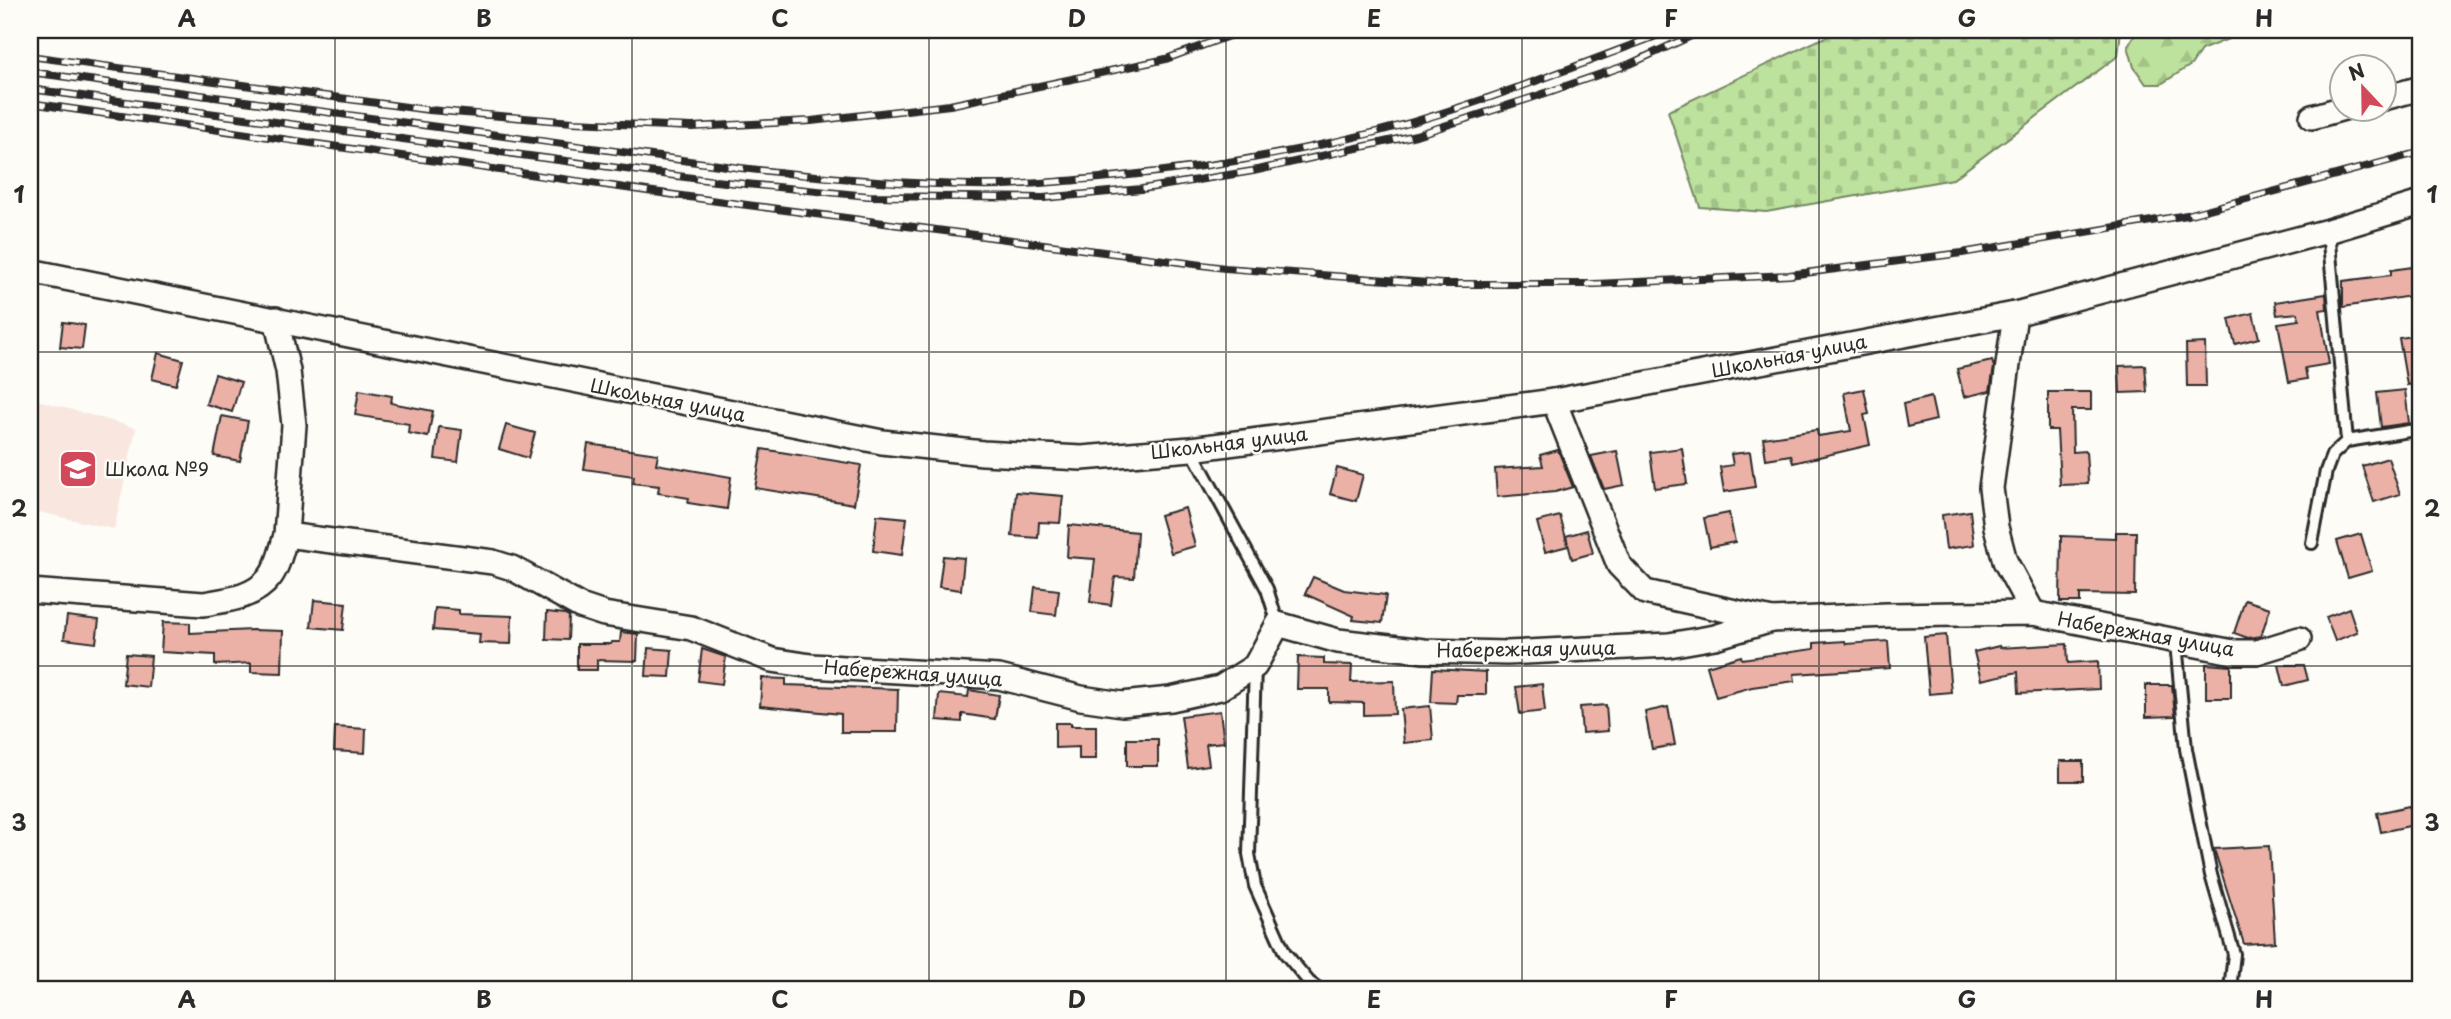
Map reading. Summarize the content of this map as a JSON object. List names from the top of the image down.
{
  "streets": {
    "street": ["Школьная улица", "Набережная улица"]
  },
  "crossings": [
    ["Школьная улица", "Набережная улица"]
  ],
  "places": {
    "school or university": ["Школа №9"]
  },
  "north": "top",
  "grid": {
    "columns": [
      "A",
      "B",
      "C",
      "D",
      "E",
      "F",
      "G",
      "H"
    ],
    "rows": ["1", "2", "3"]
  }
}
